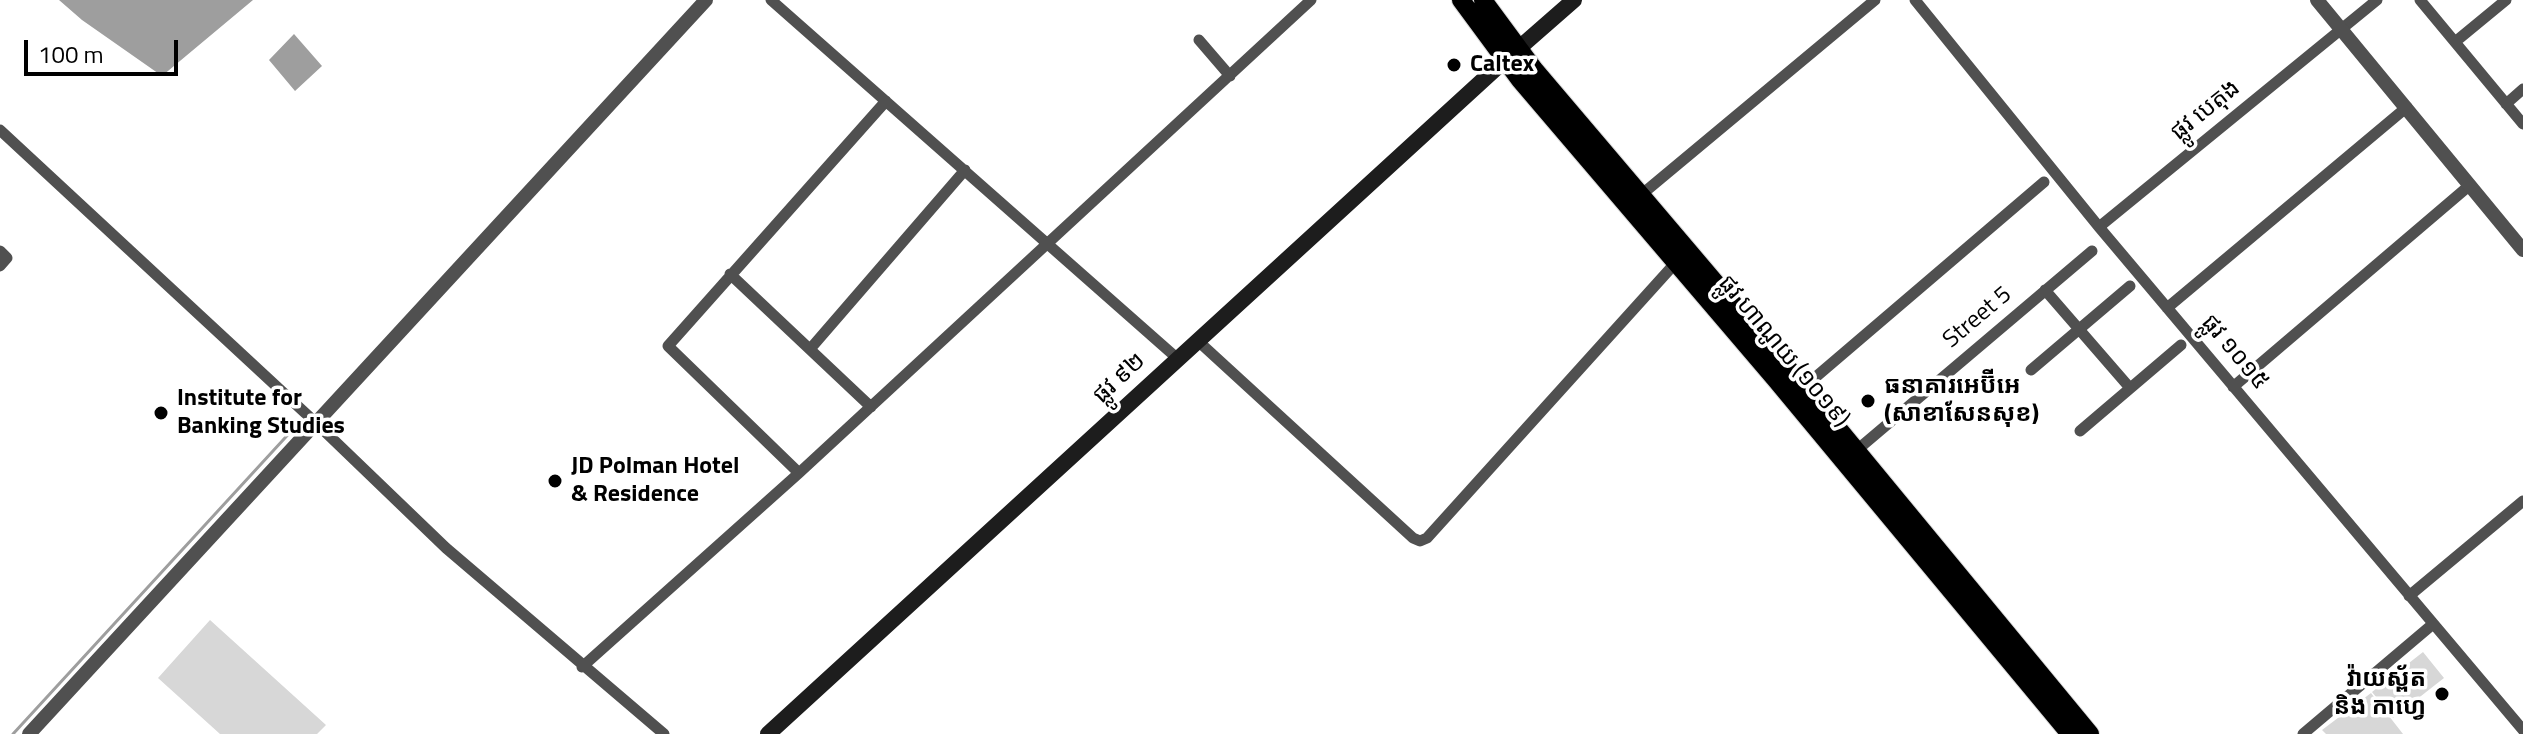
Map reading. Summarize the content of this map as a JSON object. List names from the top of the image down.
{
  "streets": {
    "main road": ["ផ្លូវ ហាណូយ (១០១៩)", "ផ្លូវ ៩២"],
    "street": ["ផ្លូវ បេតុង", "Street 5", "ផ្លូវ ១០១៥"]
  },
  "crossings": [
    ["ផ្លូវ បេតុង", "ផ្លូវ ១០១៥"],
    ["Street 5", "ផ្លូវ ហាណូយ (១០១៩)"],
    ["ផ្លូវ ហាណូយ (១០១៩)", "ផ្លូវ ៩២"]
  ],
  "places": [
    "Caltex",
    "ធនាគារអេប៊ីអេ (សាខាសែនសុខ)",
    "Institute for Banking Studies",
    "JD Polman Hotel & Residence",
    "វ៉ាយស្ព័ត និង កាហ្វេ"
  ],
  "scale_bar": "100 m"
}
